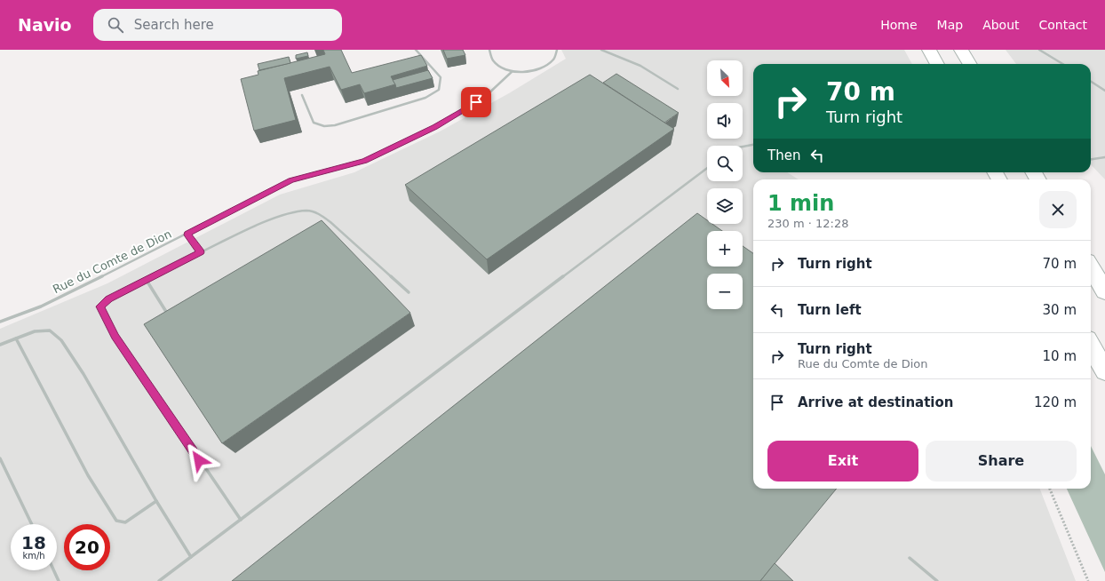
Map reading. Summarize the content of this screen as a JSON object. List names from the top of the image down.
{
  "streets": {
    "lane": ["Rue du Comte de Dion"]
  },
  "north": "bottom right",
  "page": {
    "header": "Navio",
    "search": "Search here",
    "nav": [
      "Home",
      "Map",
      "About",
      "Contact"
    ],
    "map_buttons": ["+", "−"],
    "turn": ["70 m", "Turn right"],
    "then": "Then",
    "heading": ["1 min", "230 m · 12:28"],
    "list": [
      {
        "name": "Turn right",
        "value": "70 m"
      },
      {
        "name": "Turn left",
        "value": "30 m"
      },
      {
        "name": "Turn right",
        "note": "Rue du Comte de Dion",
        "value": "10 m"
      },
      {
        "name": "Arrive at destination",
        "value": "120 m"
      }
    ],
    "buttons": ["Exit", "Share"],
    "speed": "18 km/h",
    "limit": "20"
  }
}
